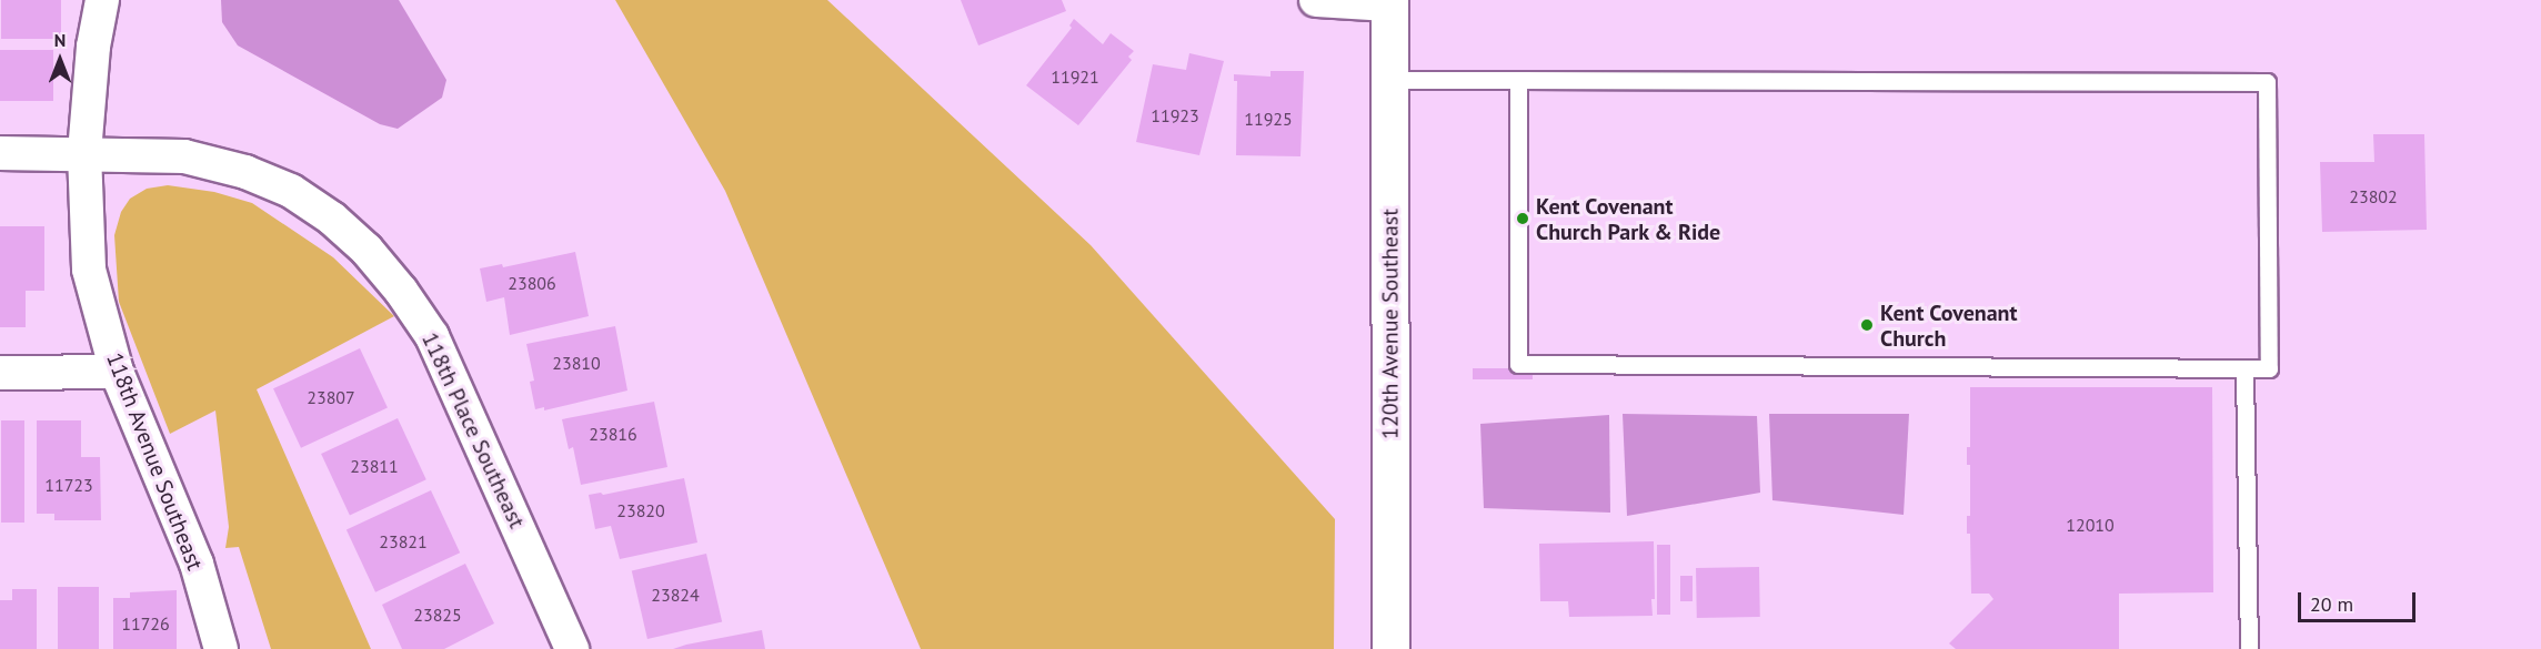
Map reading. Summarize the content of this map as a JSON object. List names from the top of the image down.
{
  "streets": {
    "street": ["120th Avenue Southeast", "118th Place Southeast", "118th Avenue Southeast"]
  },
  "crossings": [
    ["118th Place Southeast", "118th Avenue Southeast"]
  ],
  "places": ["Kent Covenant Church Park & Ride", "Kent Covenant Church"],
  "house_numbers": [
    "11921",
    "11923",
    "11925",
    "23802",
    "23806",
    "23810",
    "23807",
    "23816",
    "23811",
    "11723",
    "23820",
    "12010",
    "23821",
    "23824",
    "23825",
    "11726"
  ],
  "scale_bar": "20 m",
  "north": "top"
}
